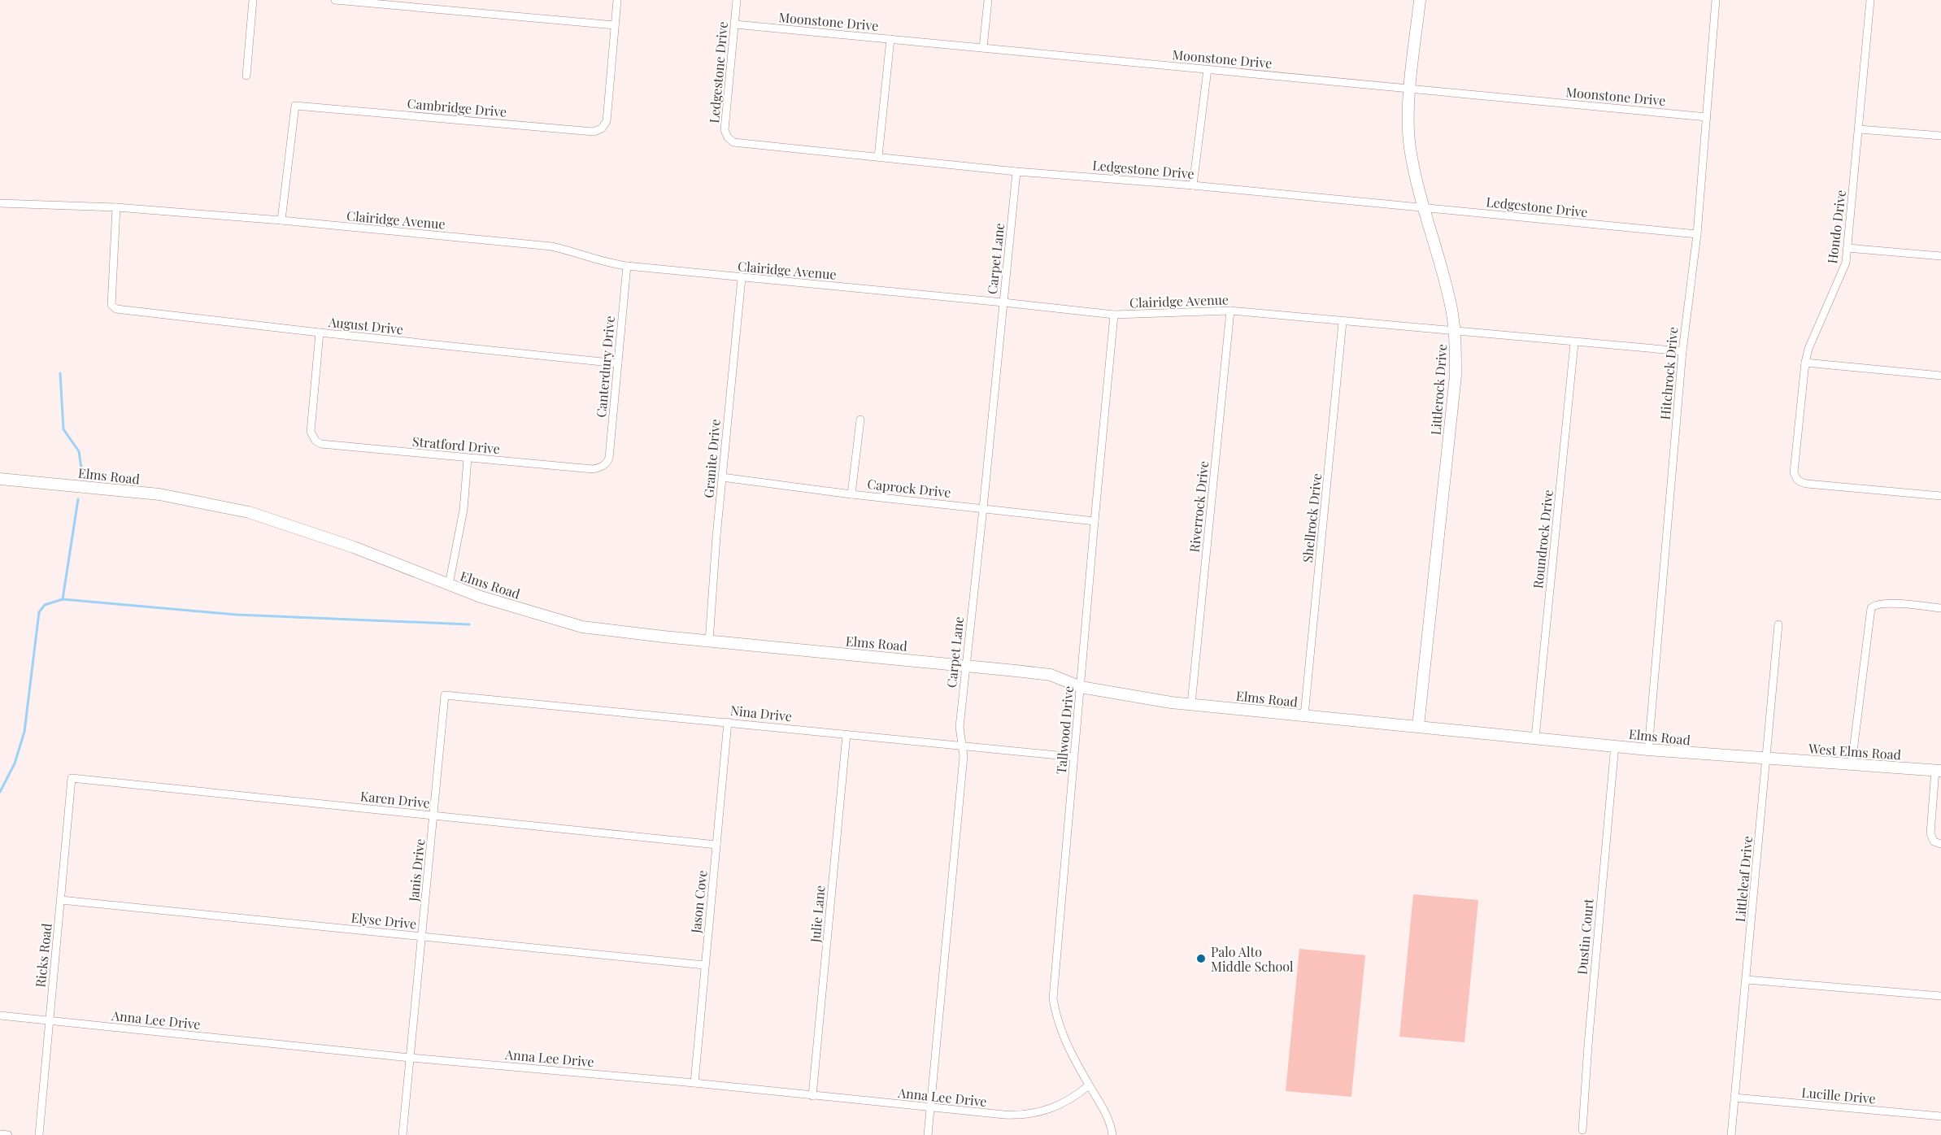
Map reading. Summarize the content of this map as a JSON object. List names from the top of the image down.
{
  "streets": {
    "main road": ["Littlerock Drive", "Elms Road", "West Elms Road"],
    "street": [
      "Moonstone Drive",
      "Ledgestone Drive",
      "Cambridge Drive",
      "Clairidge Avenue",
      "Hondo Drive",
      "Carpet Lane",
      "August Drive",
      "Canterdury Drive",
      "Hitchrock Drive",
      "Stratford Drive",
      "Granite Drive",
      "Caprock Drive",
      "Riverrock Drive",
      "Shellrock Drive",
      "Roundrock Drive",
      "Nina Drive",
      "Tallwood Drive",
      "Karen Drive",
      "Janis Drive",
      "Littleleaf Drive",
      "Jason Cove",
      "Julie Lane",
      "Elyse Drive",
      "Dustin Court",
      "Ricks Road",
      "Anna Lee Drive",
      "Lucille Drive"
    ]
  },
  "crossings": [
    ["Moonstone Drive", "Ledgestone Drive"],
    ["Moonstone Drive", "Hitchrock Drive"],
    ["Moonstone Drive", "Littlerock Drive"],
    ["Ledgestone Drive", "Carpet Lane"],
    ["Ledgestone Drive", "Hitchrock Drive"],
    ["Ledgestone Drive", "Littlerock Drive"],
    ["Cambridge Drive", "Clairidge Avenue"],
    ["Clairidge Avenue", "Carpet Lane"],
    ["Clairidge Avenue", "August Drive"],
    ["Clairidge Avenue", "Canterdury Drive"],
    ["Clairidge Avenue", "Littlerock Drive"],
    ["Clairidge Avenue", "Granite Drive"],
    ["Clairidge Avenue", "Riverrock Drive"],
    ["Clairidge Avenue", "Shellrock Drive"],
    ["Clairidge Avenue", "Roundrock Drive"],
    ["Clairidge Avenue", "Tallwood Drive"],
    ["Carpet Lane", "Elms Road"],
    ["Carpet Lane", "Caprock Drive"],
    ["Carpet Lane", "Nina Drive"],
    ["Carpet Lane", "Anna Lee Drive"],
    ["August Drive", "Canterdury Drive"],
    ["August Drive", "Stratford Drive"],
    ["Canterdury Drive", "Stratford Drive"],
    ["Hitchrock Drive", "Elms Road"],
    ["Littlerock Drive", "Elms Road"],
    ["Granite Drive", "Elms Road"],
    ["Granite Drive", "Caprock Drive"],
    ["Elms Road", "Riverrock Drive"],
    ["Elms Road", "Shellrock Drive"],
    ["Elms Road", "Roundrock Drive"],
    ["Elms Road", "Tallwood Drive"],
    ["Elms Road", "West Elms Road"],
    ["Elms Road", "Littleleaf Drive"],
    ["Elms Road", "Dustin Court"],
    ["Caprock Drive", "Tallwood Drive"],
    ["Nina Drive", "Tallwood Drive"],
    ["Nina Drive", "Janis Drive"],
    ["Nina Drive", "Jason Cove"],
    ["Nina Drive", "Julie Lane"],
    ["Tallwood Drive", "Anna Lee Drive"],
    ["West Elms Road", "Littleleaf Drive"],
    ["Karen Drive", "Janis Drive"],
    ["Karen Drive", "Jason Cove"],
    ["Karen Drive", "Ricks Road"],
    ["Janis Drive", "Elyse Drive"],
    ["Janis Drive", "Anna Lee Drive"],
    ["Littleleaf Drive", "Lucille Drive"],
    ["Jason Cove", "Elyse Drive"],
    ["Jason Cove", "Anna Lee Drive"],
    ["Julie Lane", "Anna Lee Drive"],
    ["Elyse Drive", "Ricks Road"],
    ["Ricks Road", "Anna Lee Drive"]
  ],
  "places": ["Palo Alto Middle School"]
}
